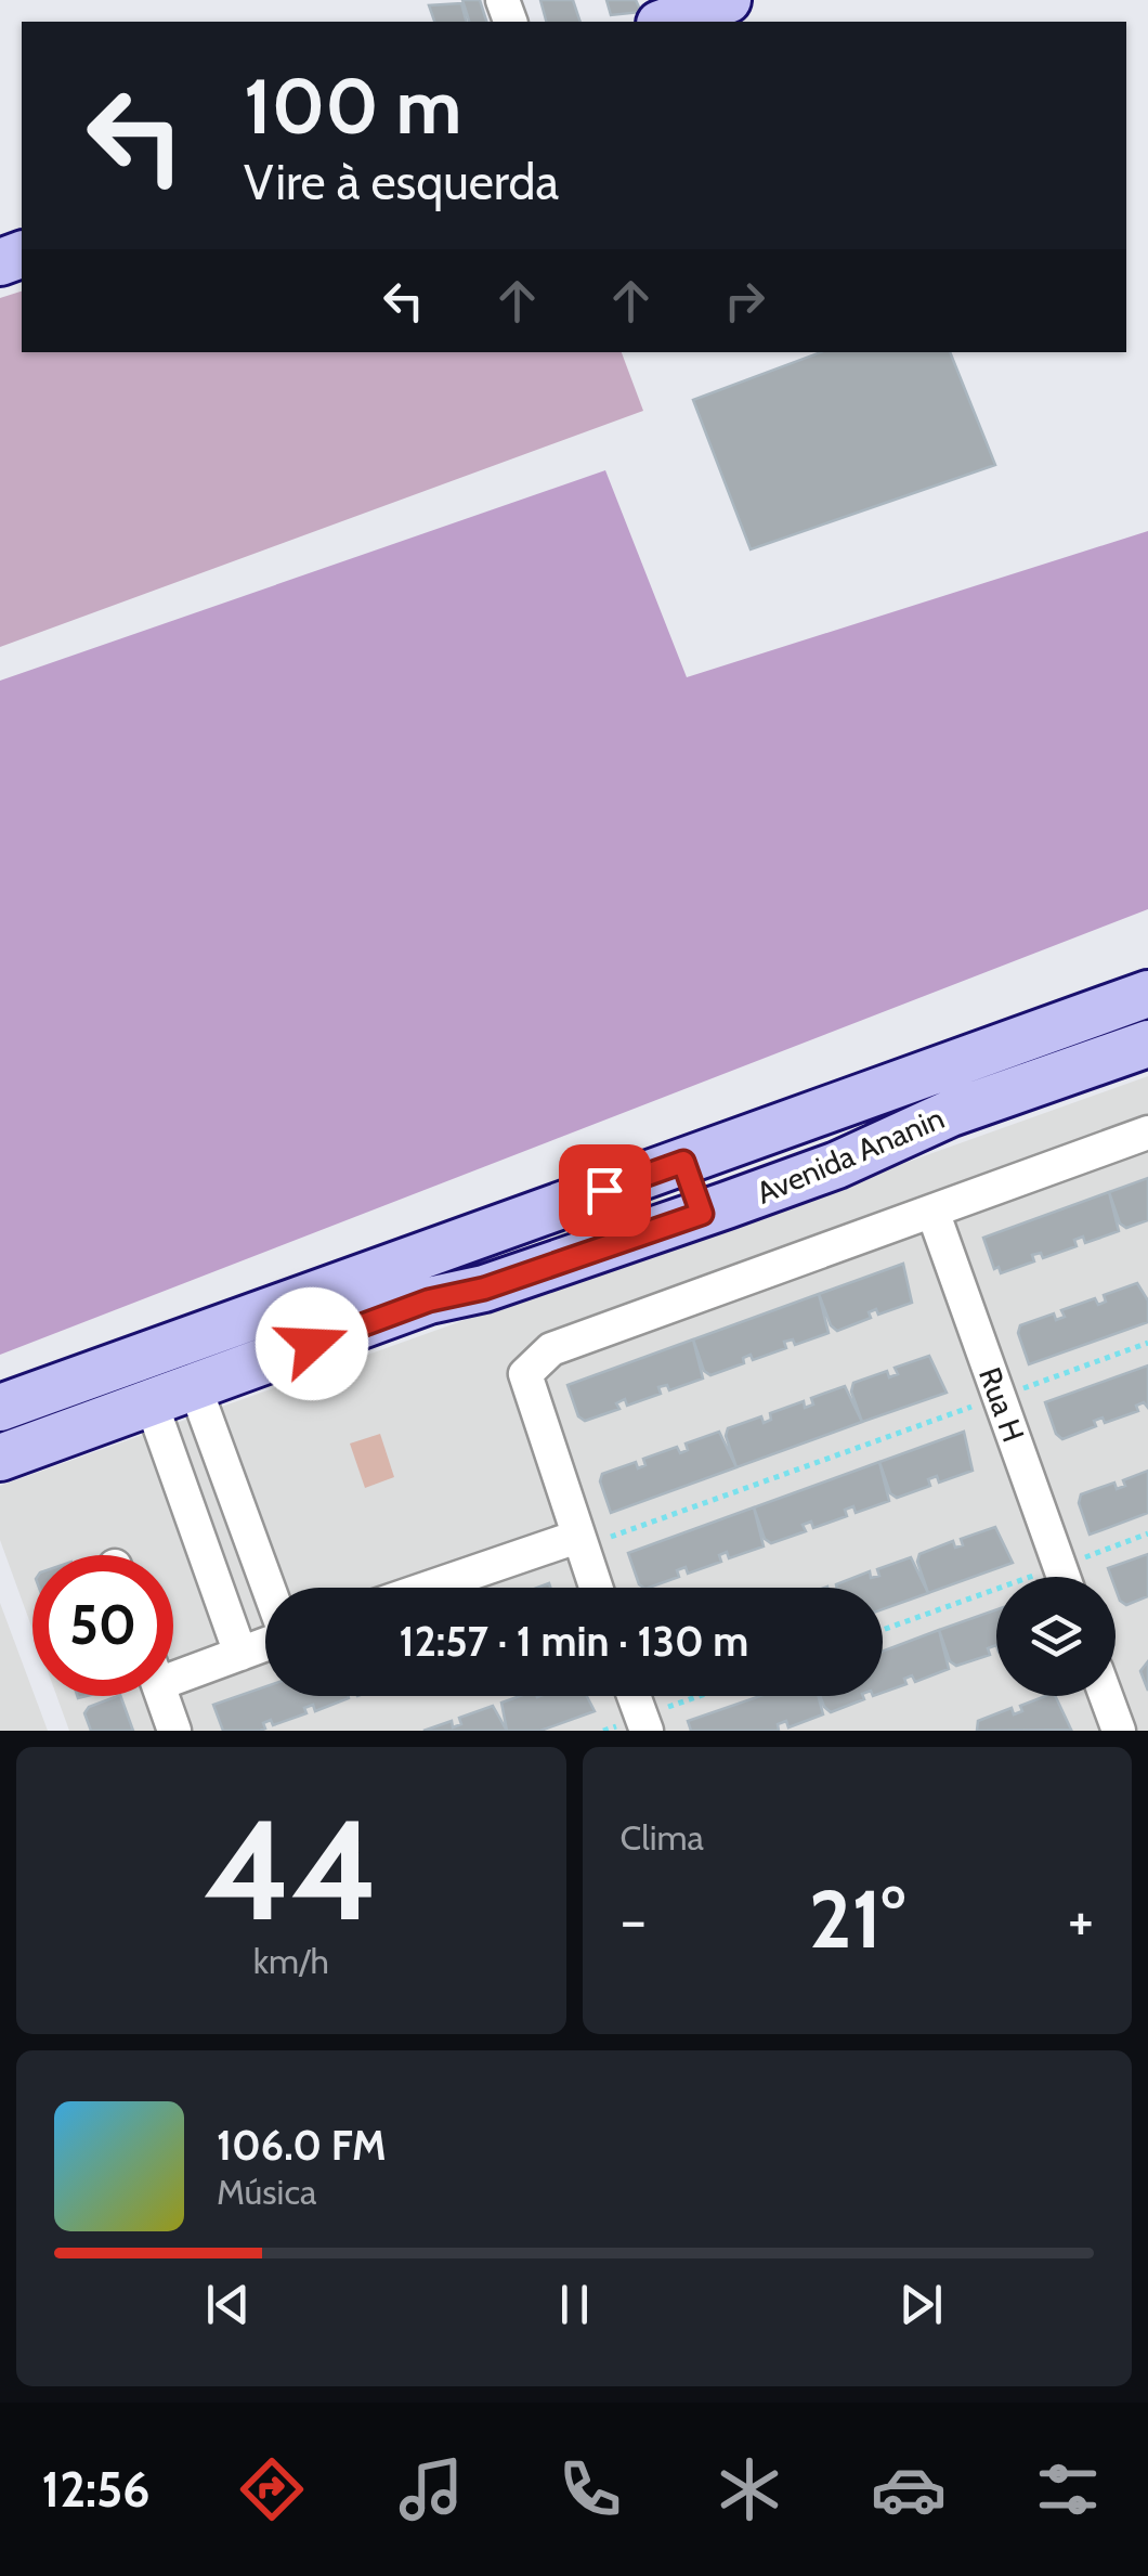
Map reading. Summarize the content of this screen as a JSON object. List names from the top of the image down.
{
  "streets": {
    "main road": ["Avenida Ananin"],
    "street": ["Rua H"]
  },
  "page": {
    "turn": ["100 m", "Vire à esquerda"],
    "limit": "50",
    "trip": "12:57 · 1 min · 130 m",
    "tile": [
      ["44", "km/h"],
      "Clima"
    ],
    "heat": ["−", "21°", "+"],
    "song": ["106.0 FM", "Música"],
    "tabs": "12:56"
  }
}
